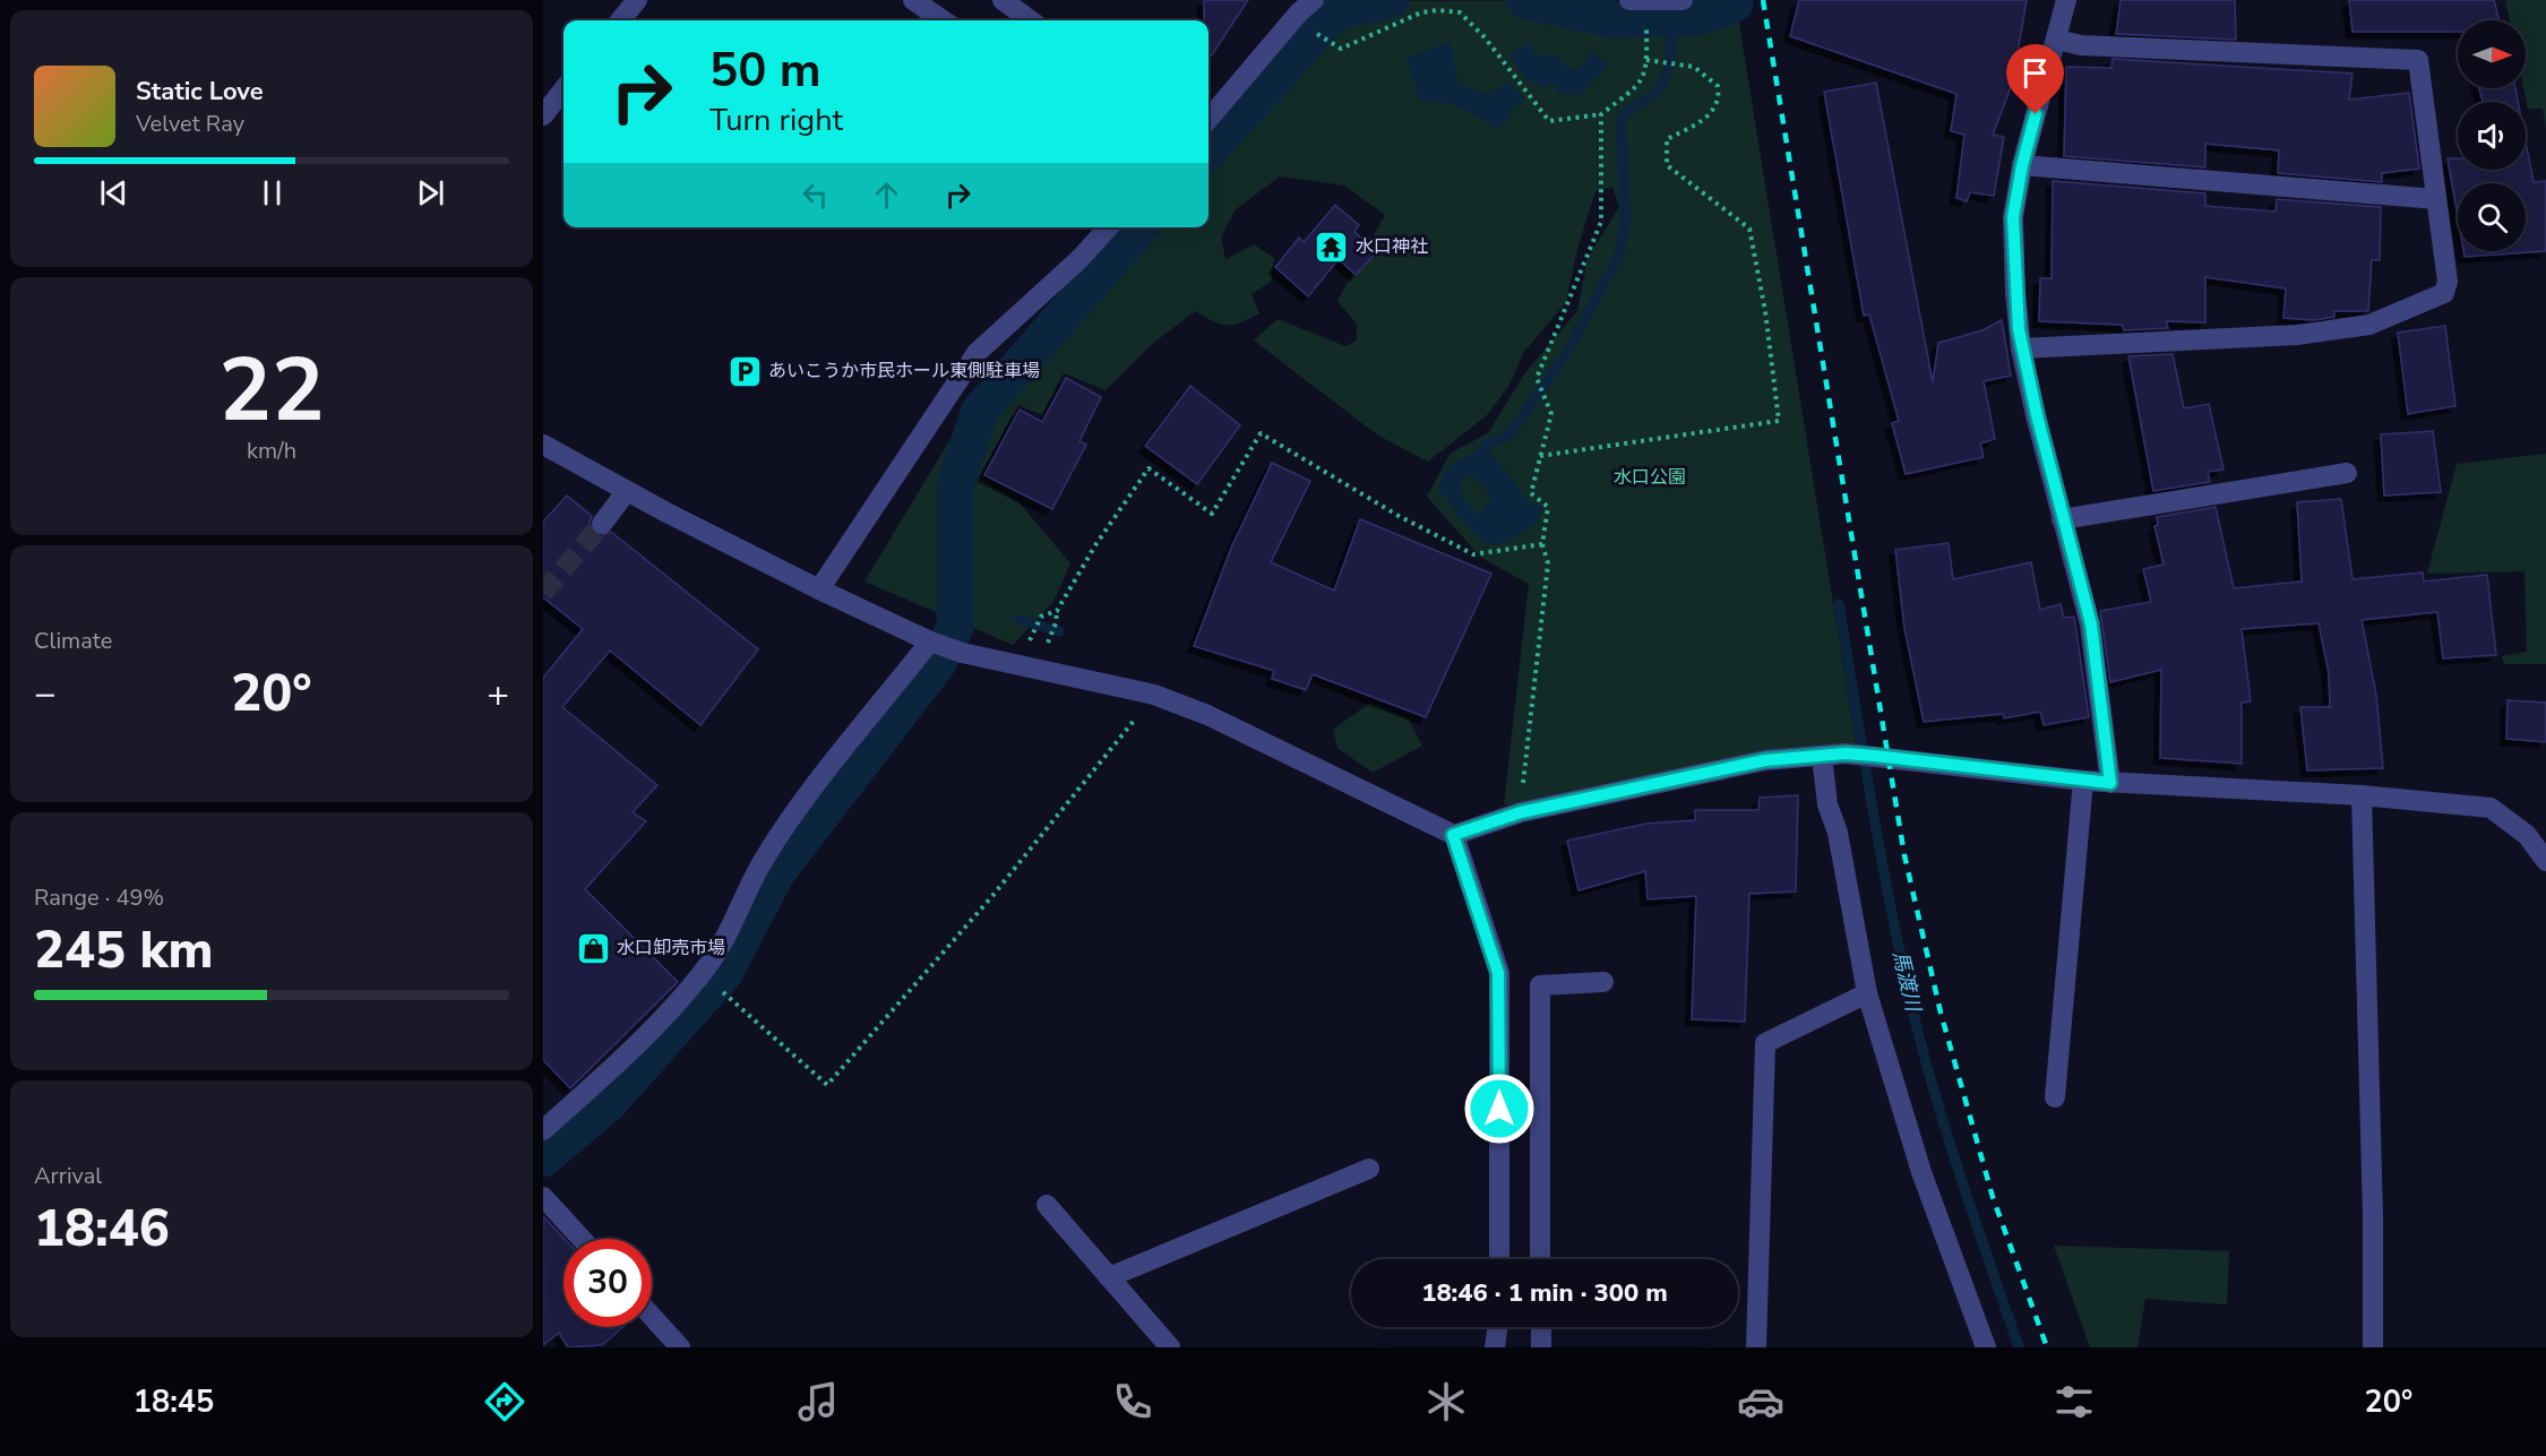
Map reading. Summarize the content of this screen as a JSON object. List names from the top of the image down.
{
  "water": ["馬渡川"],
  "parks": ["水口公園"],
  "places": {
    "temple": ["水口神社"],
    "parking": ["あいこうか市民ホール東側駐車場"],
    "shop": ["水口卸売市場"]
  },
  "north": "right",
  "page": {
    "turn": ["50 m", "Turn right"],
    "song": ["Static Love", "Velvet Ray"],
    "tile": [
      ["22", "km/h"],
      "Climate",
      ["Range · 49%", "245 km"],
      ["Arrival", "18:46"]
    ],
    "heat": ["−", "20°", "+"],
    "limit": "30",
    "trip": "18:46 · 1 min · 300 m",
    "tabs": ["18:45", "20°"]
  }
}
